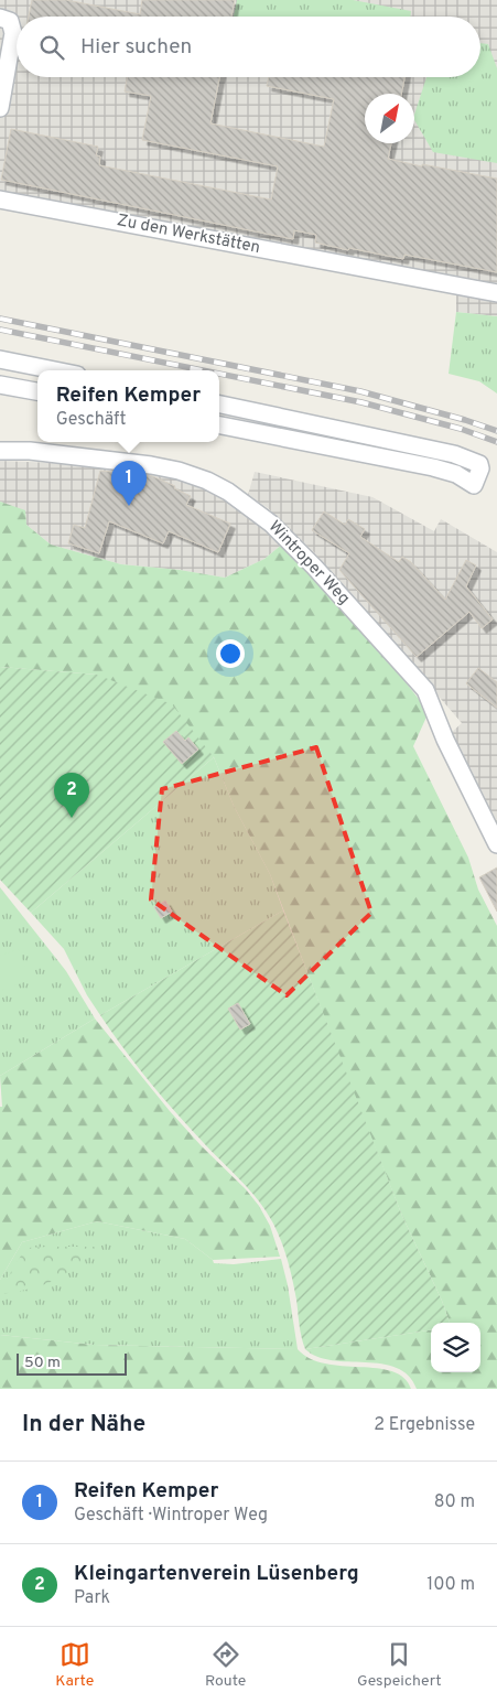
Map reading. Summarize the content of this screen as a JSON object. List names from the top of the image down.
{
  "streets": {
    "street": ["Zu den Werkstätten", "Wintroper Weg"]
  },
  "scale_bar": "50 m",
  "north": "top right",
  "page": {
    "search": "Hier suchen",
    "popup": ["Reifen Kemper", "Geschäft"],
    "pins": ["1", "2"],
    "scale": "50 m",
    "heading": ["In der Nähe", "2 Ergebnisse"],
    "list": [
      {
        "mark": "1",
        "name": "Reifen Kemper",
        "note": "Geschäft · Wintroper Weg",
        "value": "80 m"
      },
      {
        "mark": "2",
        "name": "Kleingartenverein Lüsenberg",
        "note": "Park",
        "value": "100 m"
      }
    ],
    "nav": ["Karte", "Route", "Gespeichert"]
  }
}
